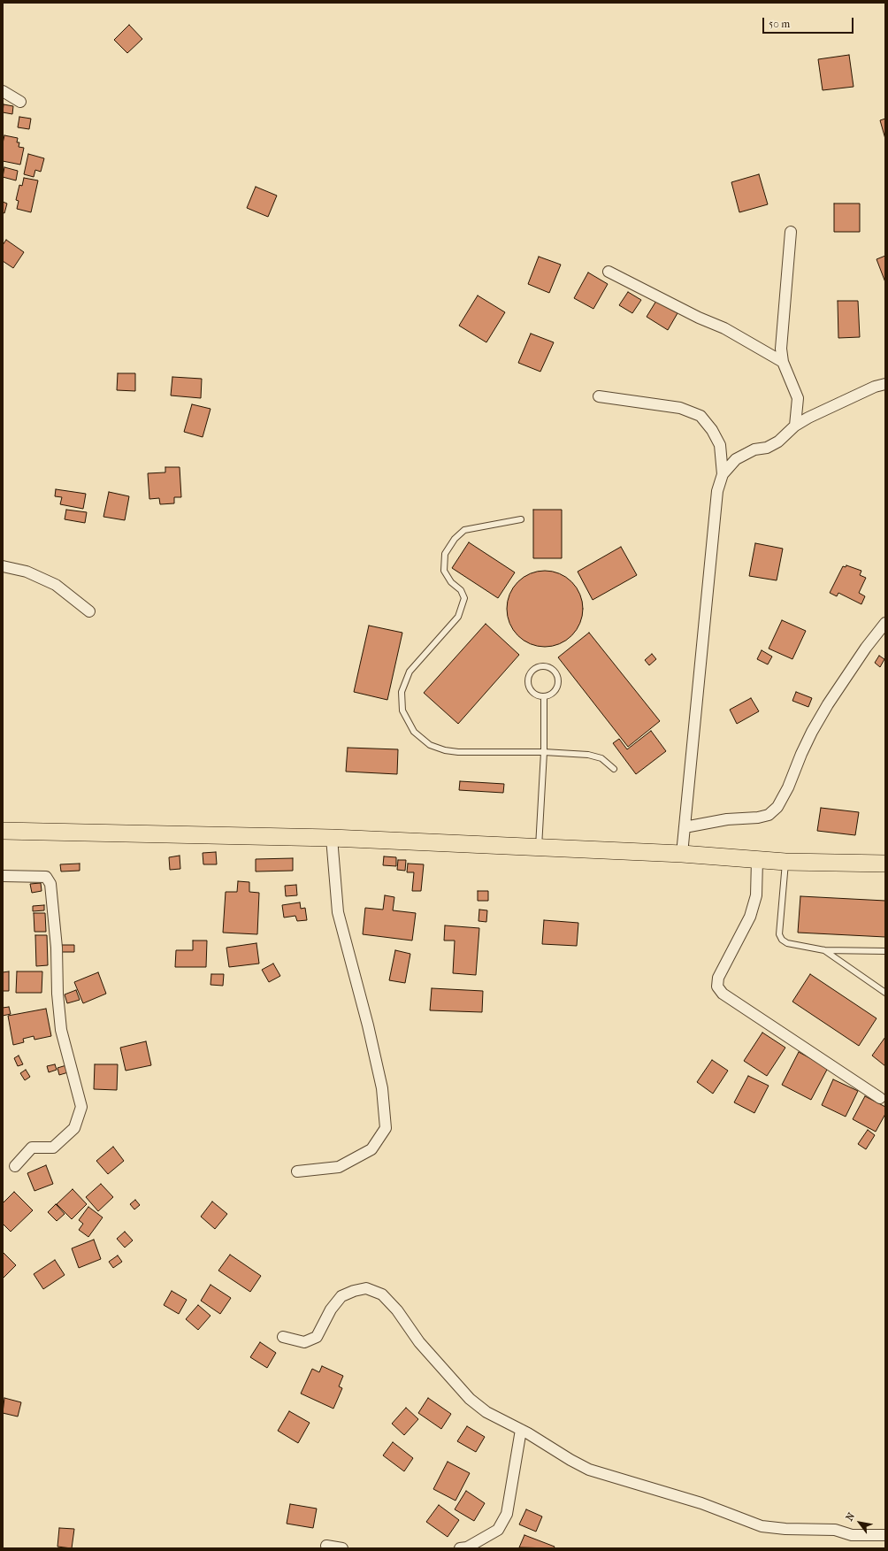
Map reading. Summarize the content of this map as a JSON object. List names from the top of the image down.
{
  "scale_bar": "50 m",
  "north": "top left"
}
